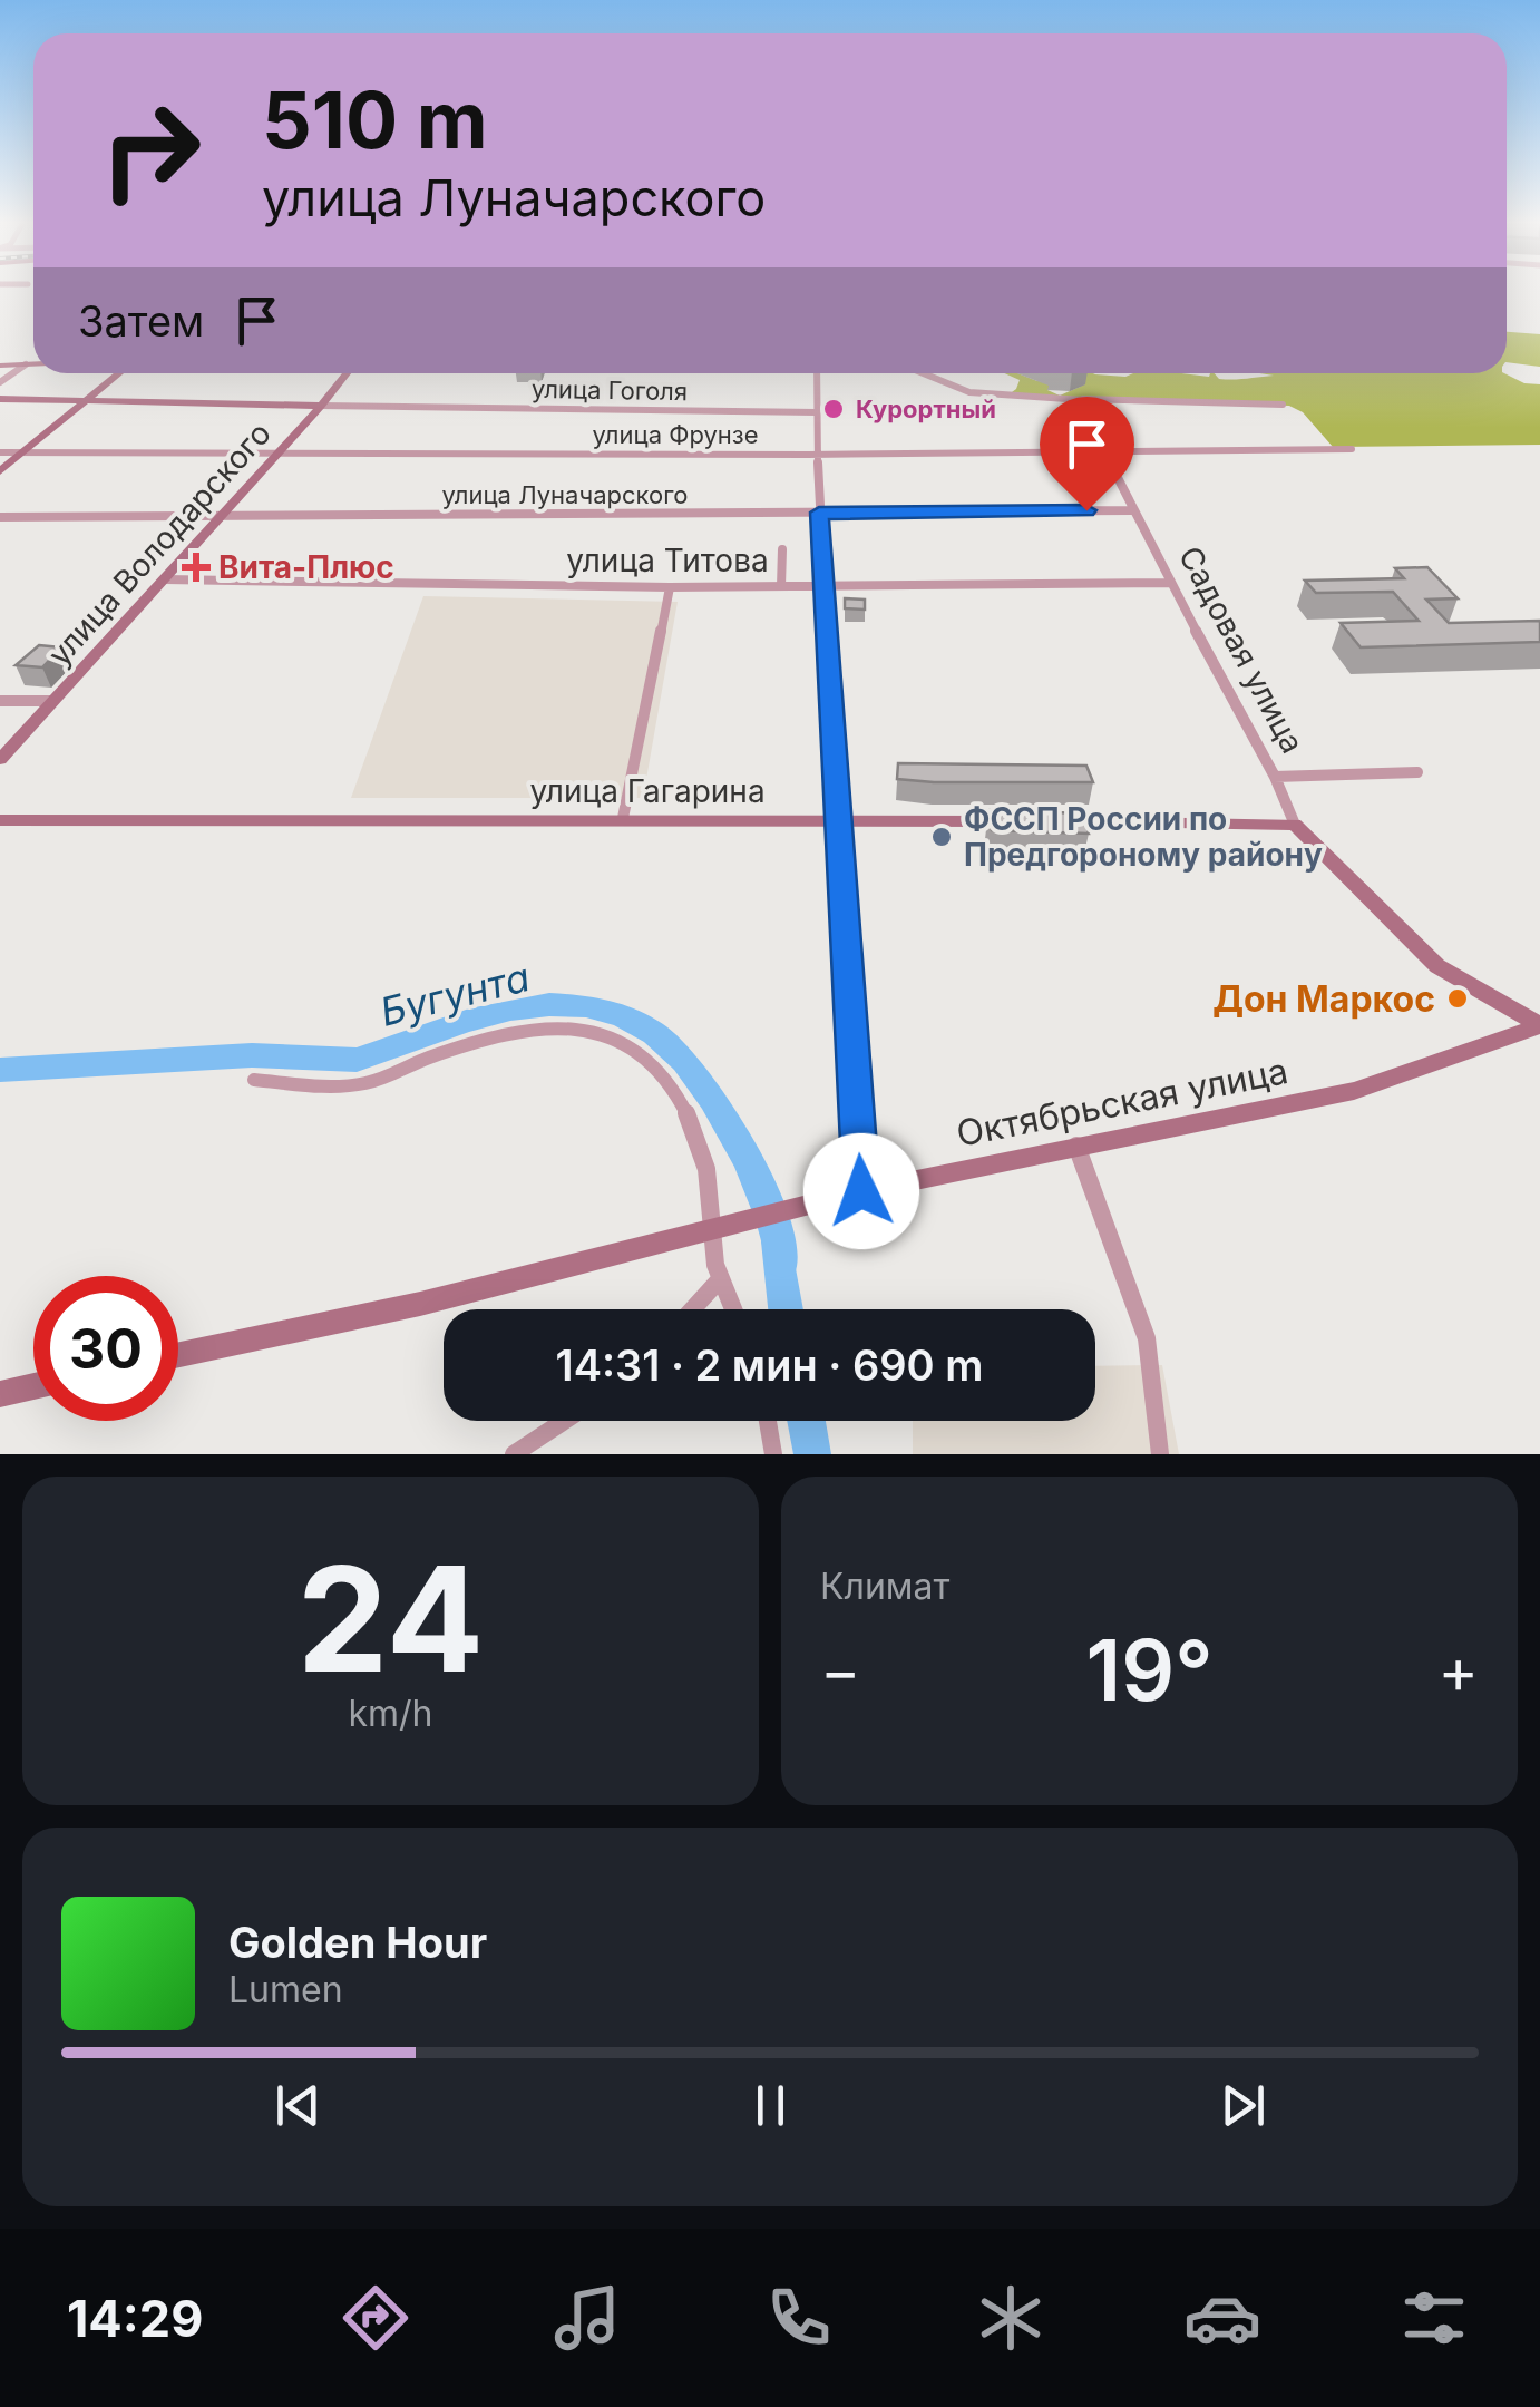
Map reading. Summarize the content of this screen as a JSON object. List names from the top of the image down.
{
  "streets": {
    "street": [
      "улица Гоголя",
      "улица Фрунзе",
      "улица Луначарского",
      "улица Володарского",
      "улица Титова",
      "Садовая улица",
      "улица Гагарина",
      "Октябрьская улица"
    ]
  },
  "crossings": [
    ["улица Гоголя", "улица Володарского"],
    ["улица Фрунзе", "улица Володарского"],
    ["улица Фрунзе", "Садовая улица"],
    ["улица Луначарского", "улица Володарского"],
    ["улица Луначарского", "Садовая улица"],
    ["улица Володарского", "улица Титова"],
    ["улица Титова", "Садовая улица"],
    ["Садовая улица", "Октябрьская улица"]
  ],
  "water": ["Бугунта"],
  "places": {
    "other": ["Курортный", "ФССП России по Предгороному району", "Дон Маркос"],
    "health": ["Вита-Плюс"]
  },
  "page": {
    "turn": ["510 m", "улица Луначарского"],
    "then": "Затем",
    "limit": "30",
    "trip": "14:31 · 2 мин · 690 m",
    "tile": [
      ["24", "km/h"],
      "Климат"
    ],
    "heat": ["−", "19°", "+"],
    "song": ["Golden Hour", "Lumen"],
    "tabs": "14:29"
  }
}
